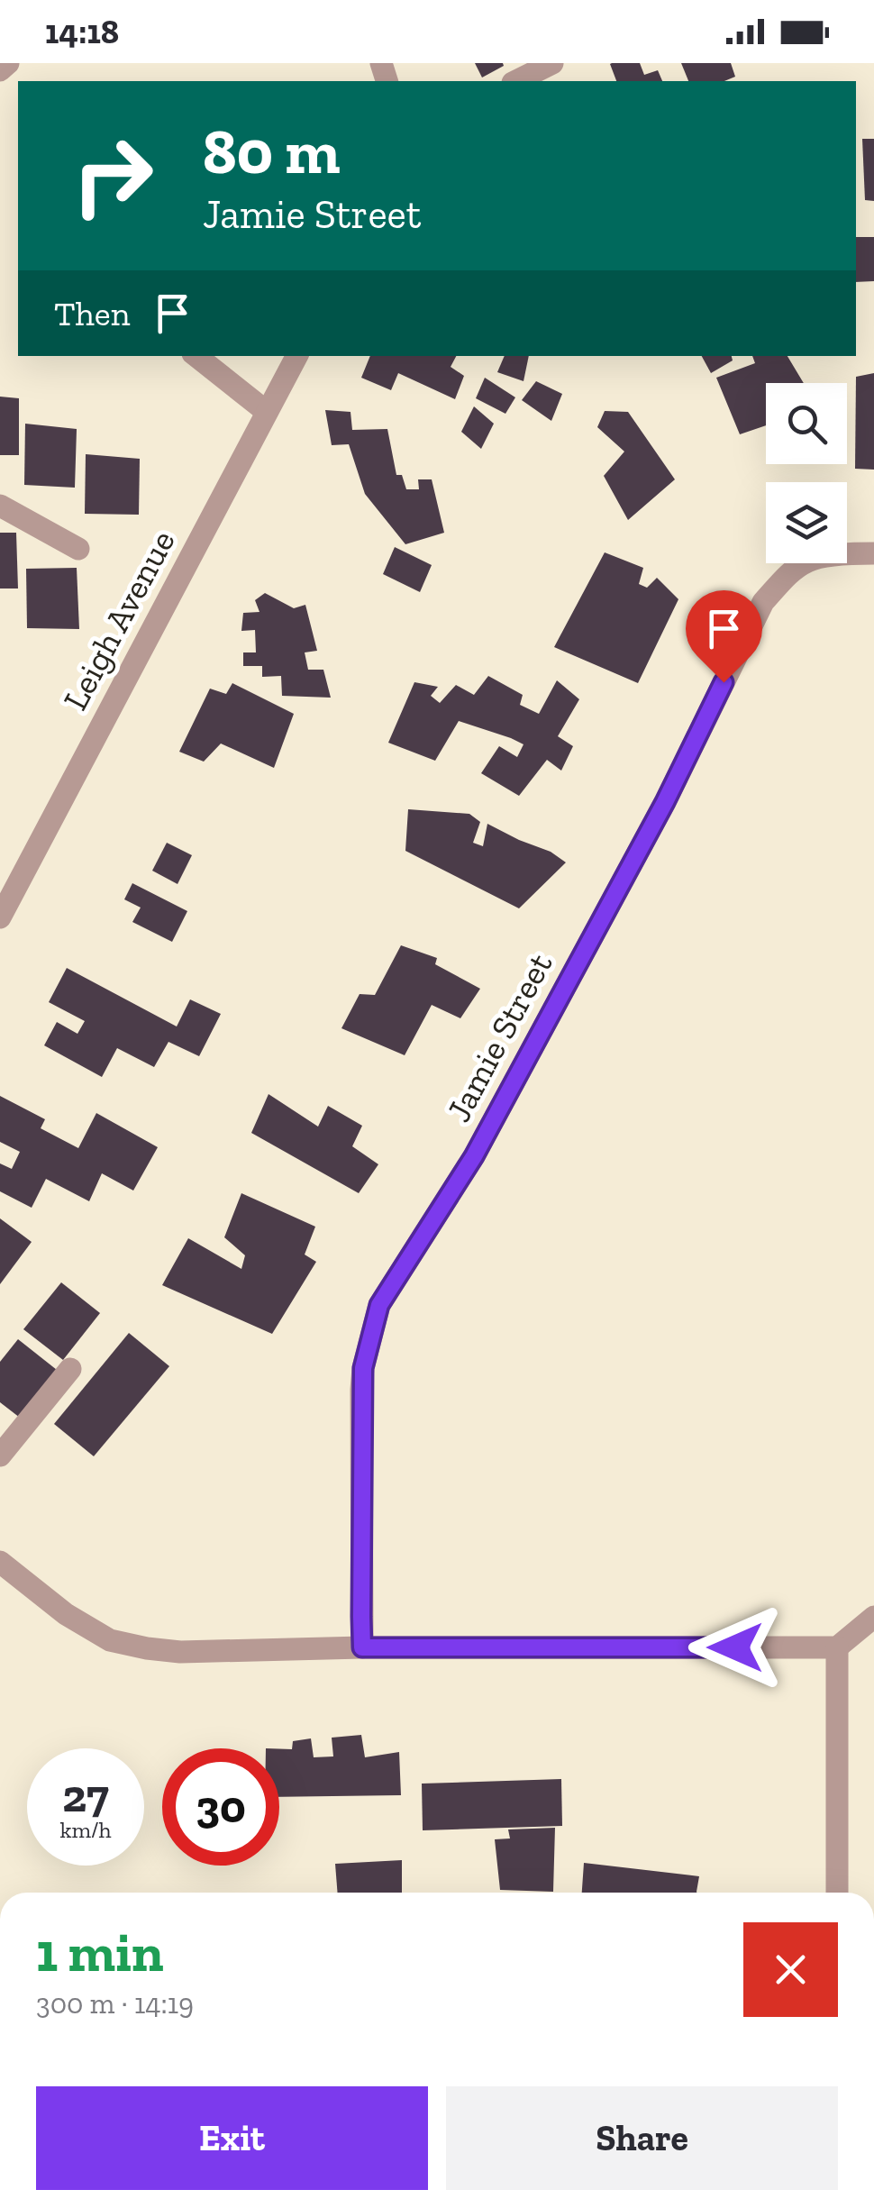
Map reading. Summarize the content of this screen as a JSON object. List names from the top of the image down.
{
  "streets": {
    "street": ["Leigh Avenue", "Jamie Street"]
  },
  "page": {
    "status": "14:18",
    "turn": ["80 m", "Jamie Street"],
    "then": "Then",
    "speed": "27 km/h",
    "limit": "30",
    "heading": ["1 min", "300 m · 14:19"],
    "buttons": ["Exit", "Share"]
  }
}
